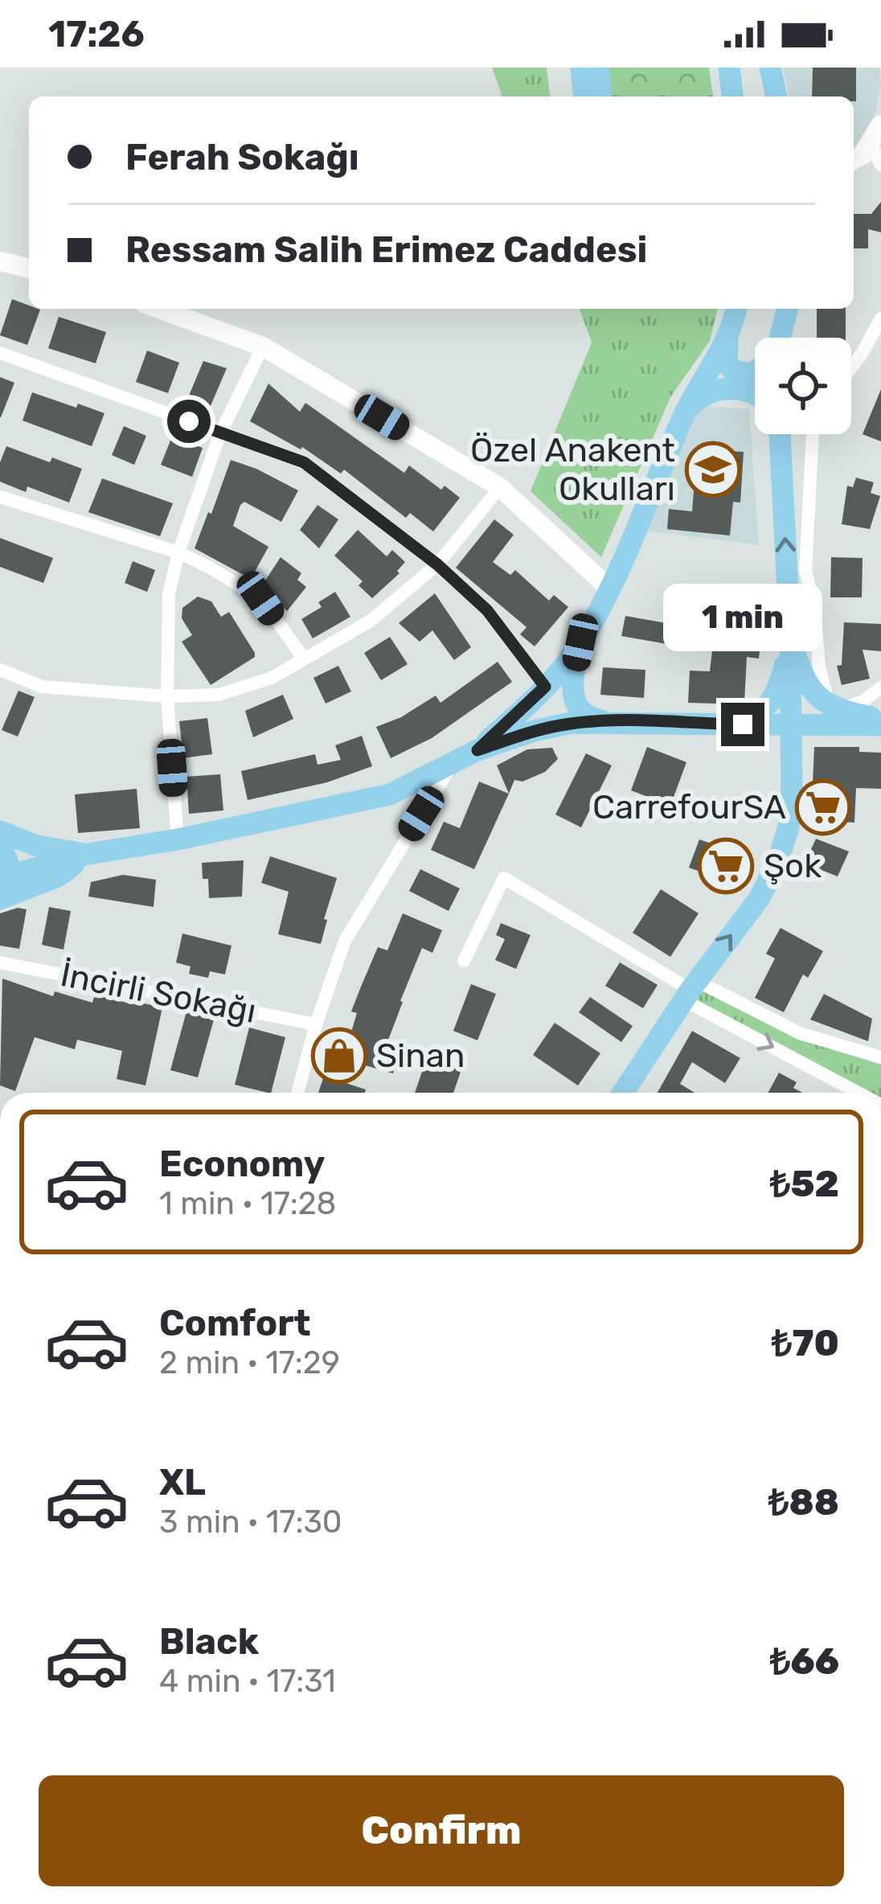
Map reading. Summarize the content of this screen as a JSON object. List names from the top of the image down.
{
  "streets": {
    "street": ["İncirli Sokağı"]
  },
  "places": {
    "school or university": ["Özel Anakent Okulları"],
    "supermarket": ["CarrefourSA", "Şok"],
    "shop": ["Sinan"]
  },
  "page": {
    "status": "17:26",
    "banner": ["Ferah Sokağı", "Ressam Salih Erimez Caddesi"],
    "bubble": "1 min",
    "list": [
      {
        "name": "Economy",
        "note": "1 min · 17:28",
        "value": "₺52"
      },
      {
        "name": "Comfort",
        "note": "2 min · 17:29",
        "value": "₺70"
      },
      {
        "name": "XL",
        "note": "3 min · 17:30",
        "value": "₺88"
      },
      {
        "name": "Black",
        "note": "4 min · 17:31",
        "value": "₺66"
      }
    ],
    "buttons": "Confirm"
  }
}
